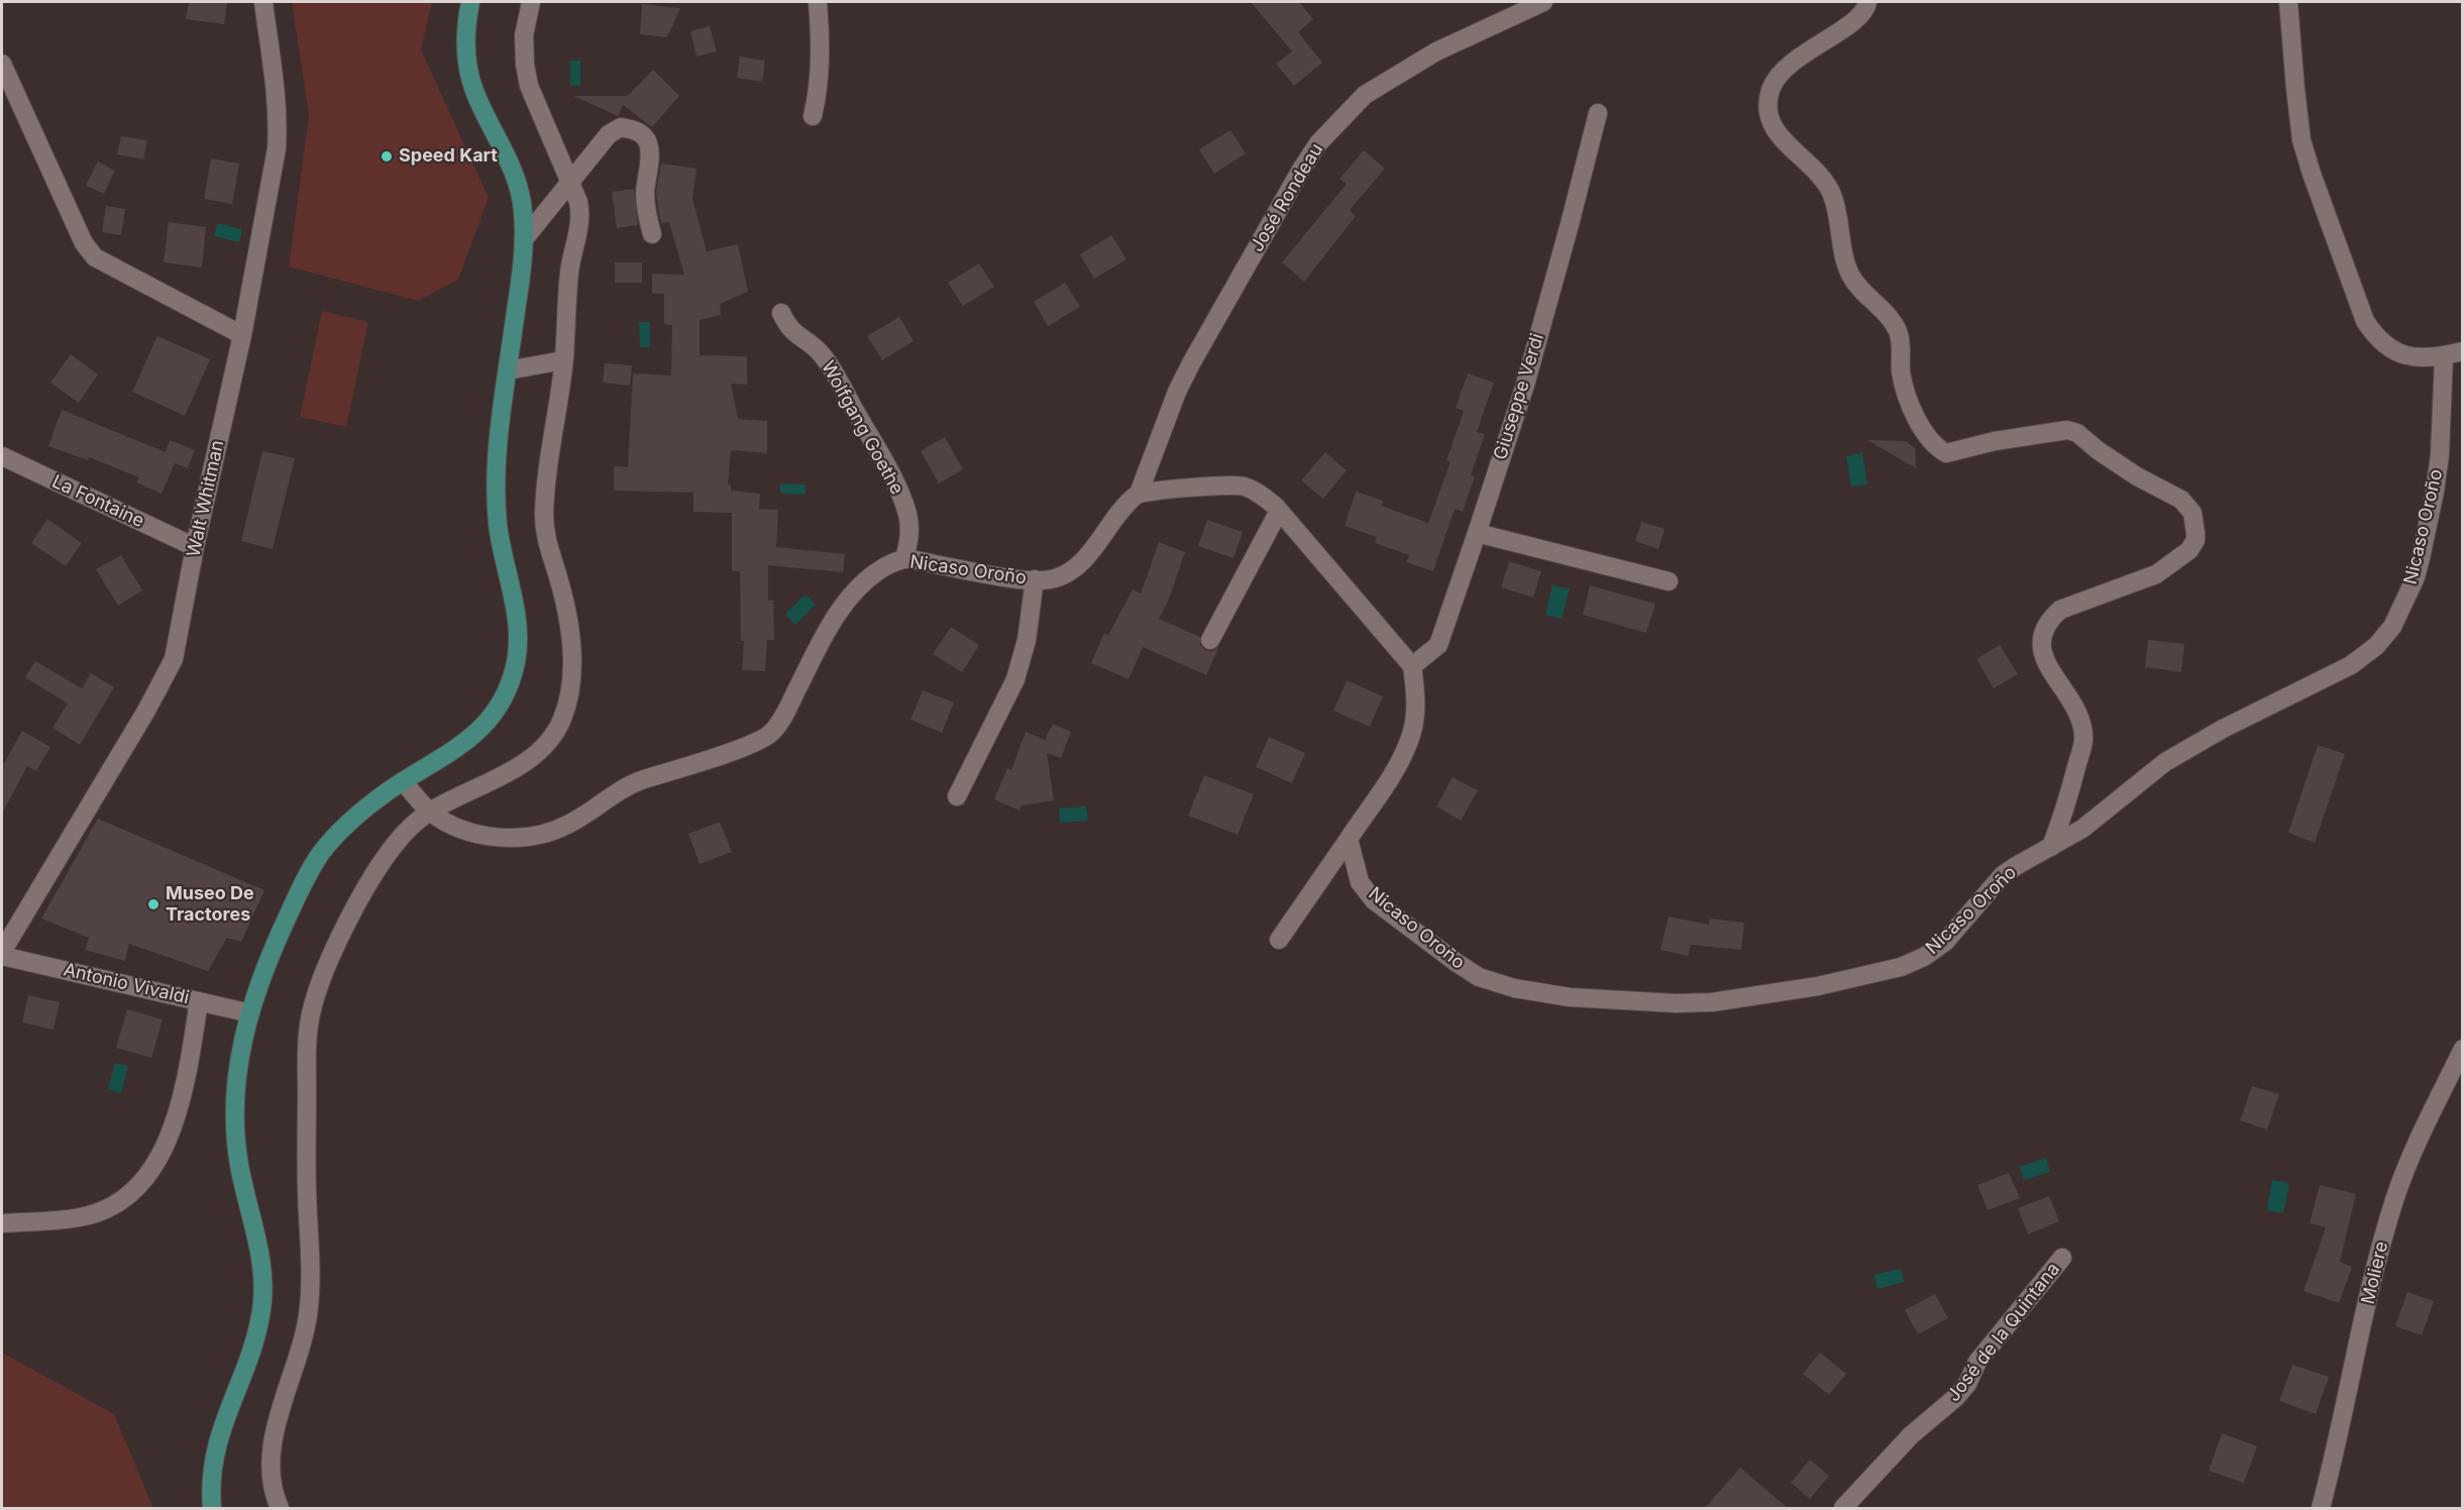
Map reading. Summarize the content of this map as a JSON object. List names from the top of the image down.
{
  "streets": {
    "street": [
      "José Rondeau",
      "Giuseppe Verdi",
      "Wolfgang Goethe",
      "Walt Whitman",
      "La Fontaine",
      "Nicaso Oroño",
      "Antonio Vivaldi",
      "Moliere",
      "José de la Quintana"
    ]
  },
  "crossings": [
    ["José Rondeau", "Nicaso Oroño"],
    ["Wolfgang Goethe", "Nicaso Oroño"],
    ["Walt Whitman", "La Fontaine"],
    ["Walt Whitman", "Antonio Vivaldi"]
  ],
  "places": ["Speed Kart", "Museo De Tractores"]
}
